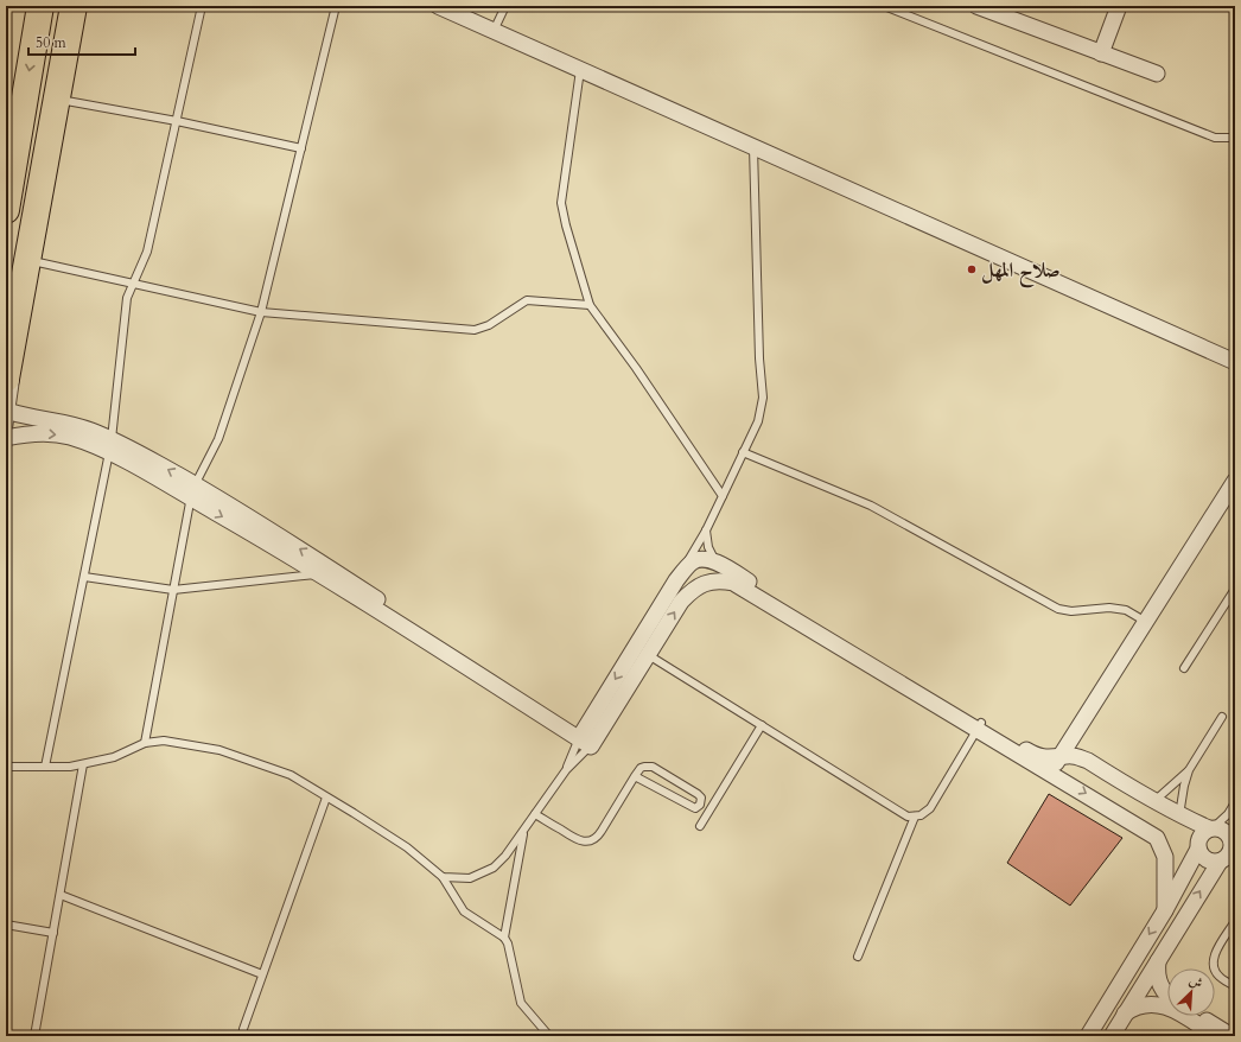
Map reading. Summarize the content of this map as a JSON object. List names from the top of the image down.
{
  "places": ["صلاح المهل"],
  "scale_bar": "50 m",
  "north": "top right"
}
